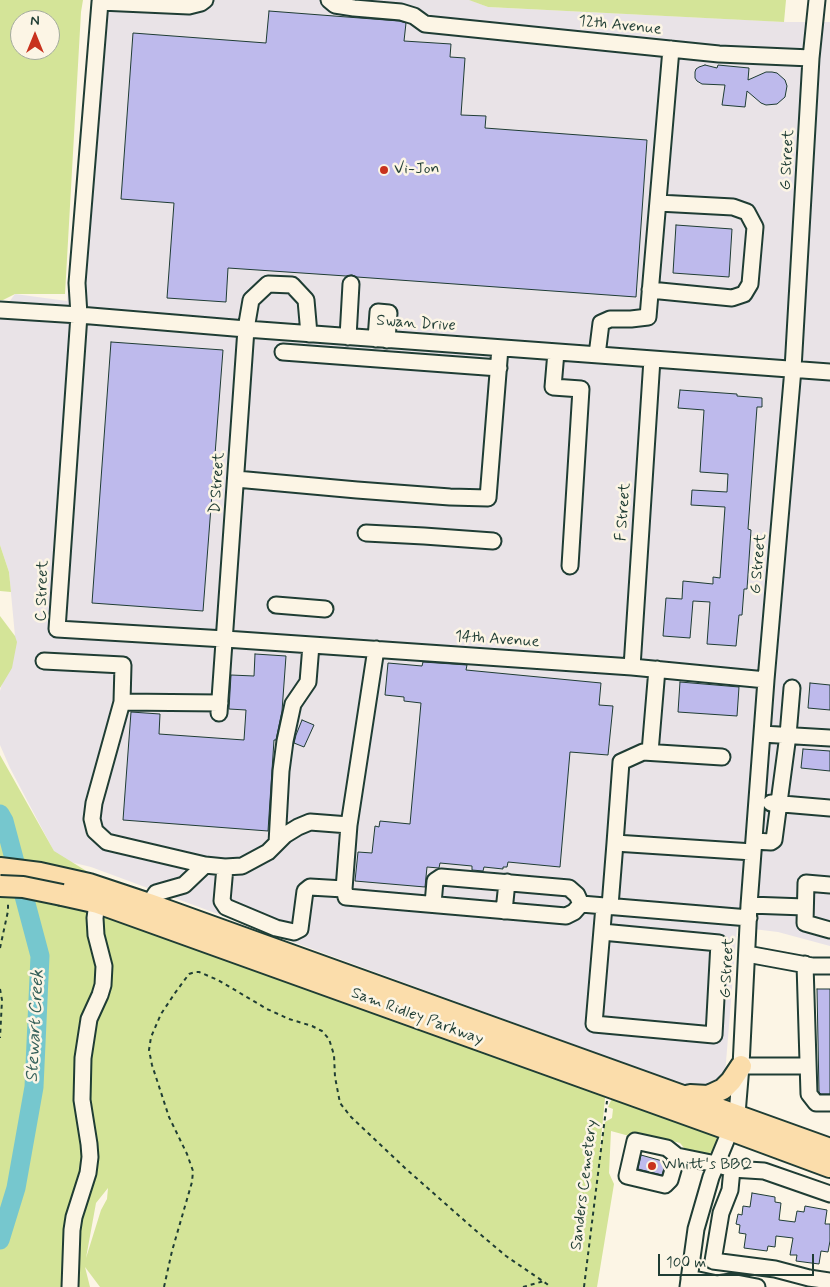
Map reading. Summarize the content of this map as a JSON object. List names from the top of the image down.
{
  "streets": {
    "main road": ["Sam Ridley Parkway"],
    "street": [
      "12th Avenue",
      "G Street",
      "Swan Drive",
      "D Street",
      "F Street",
      "C Street",
      "14th Avenue"
    ],
    "path": ["Sanders Cemetery"]
  },
  "crossings": [
    ["12th Avenue", "G Street"],
    ["G Street", "Swan Drive"],
    ["G Street", "14th Avenue"],
    ["G Street", "Sam Ridley Parkway"],
    ["Swan Drive", "D Street"],
    ["Swan Drive", "F Street"],
    ["Swan Drive", "C Street"],
    ["D Street", "C Street"],
    ["D Street", "14th Avenue"],
    ["F Street", "14th Avenue"],
    ["C Street", "14th Avenue"],
    ["Sam Ridley Parkway", "Sanders Cemetery"]
  ],
  "water": ["Stewart Creek"],
  "places": ["Vi-Jon", "Whitt's BBQ"],
  "scale_bar": "100 m",
  "north": "top"
}
